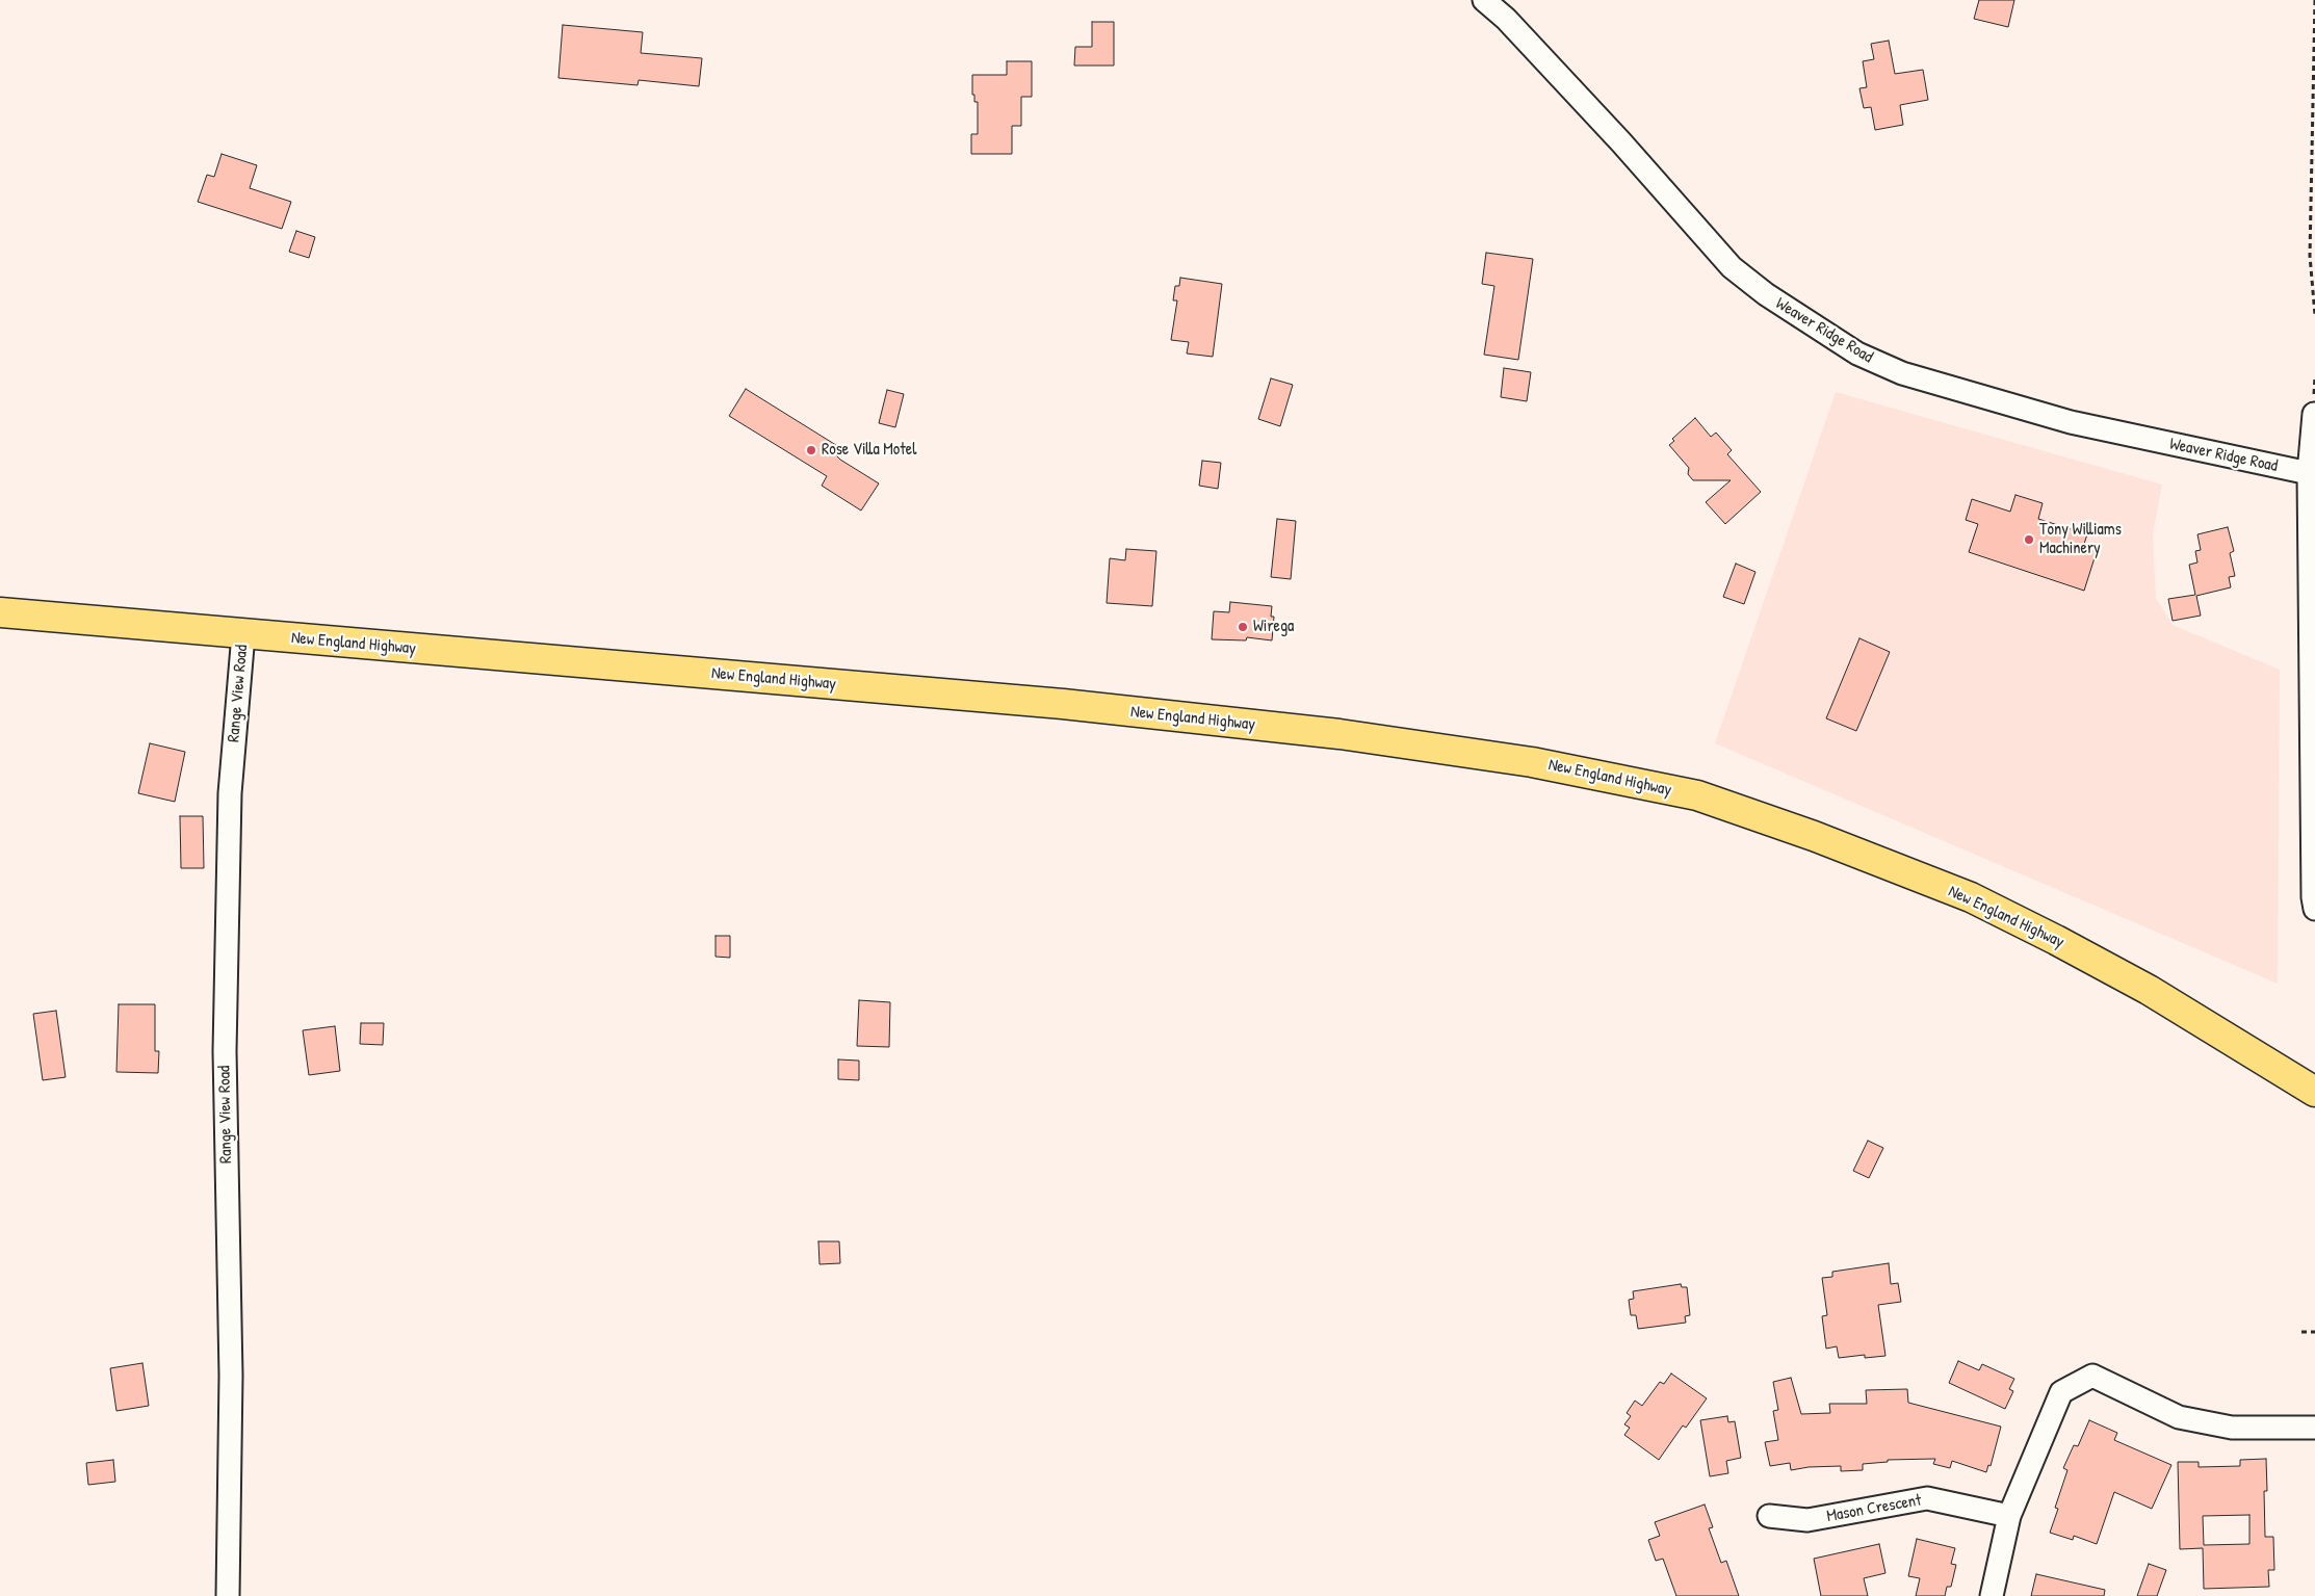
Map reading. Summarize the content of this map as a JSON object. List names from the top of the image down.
{
  "streets": {
    "highway": ["New England Highway"],
    "street": ["Weaver Ridge Road", "Range View Road", "Mason Crescent"]
  },
  "crossings": [
    ["New England Highway", "Range View Road"]
  ],
  "places": ["Rose Villa Motel", "Tony Williams Machinery", "Wirega"]
}
